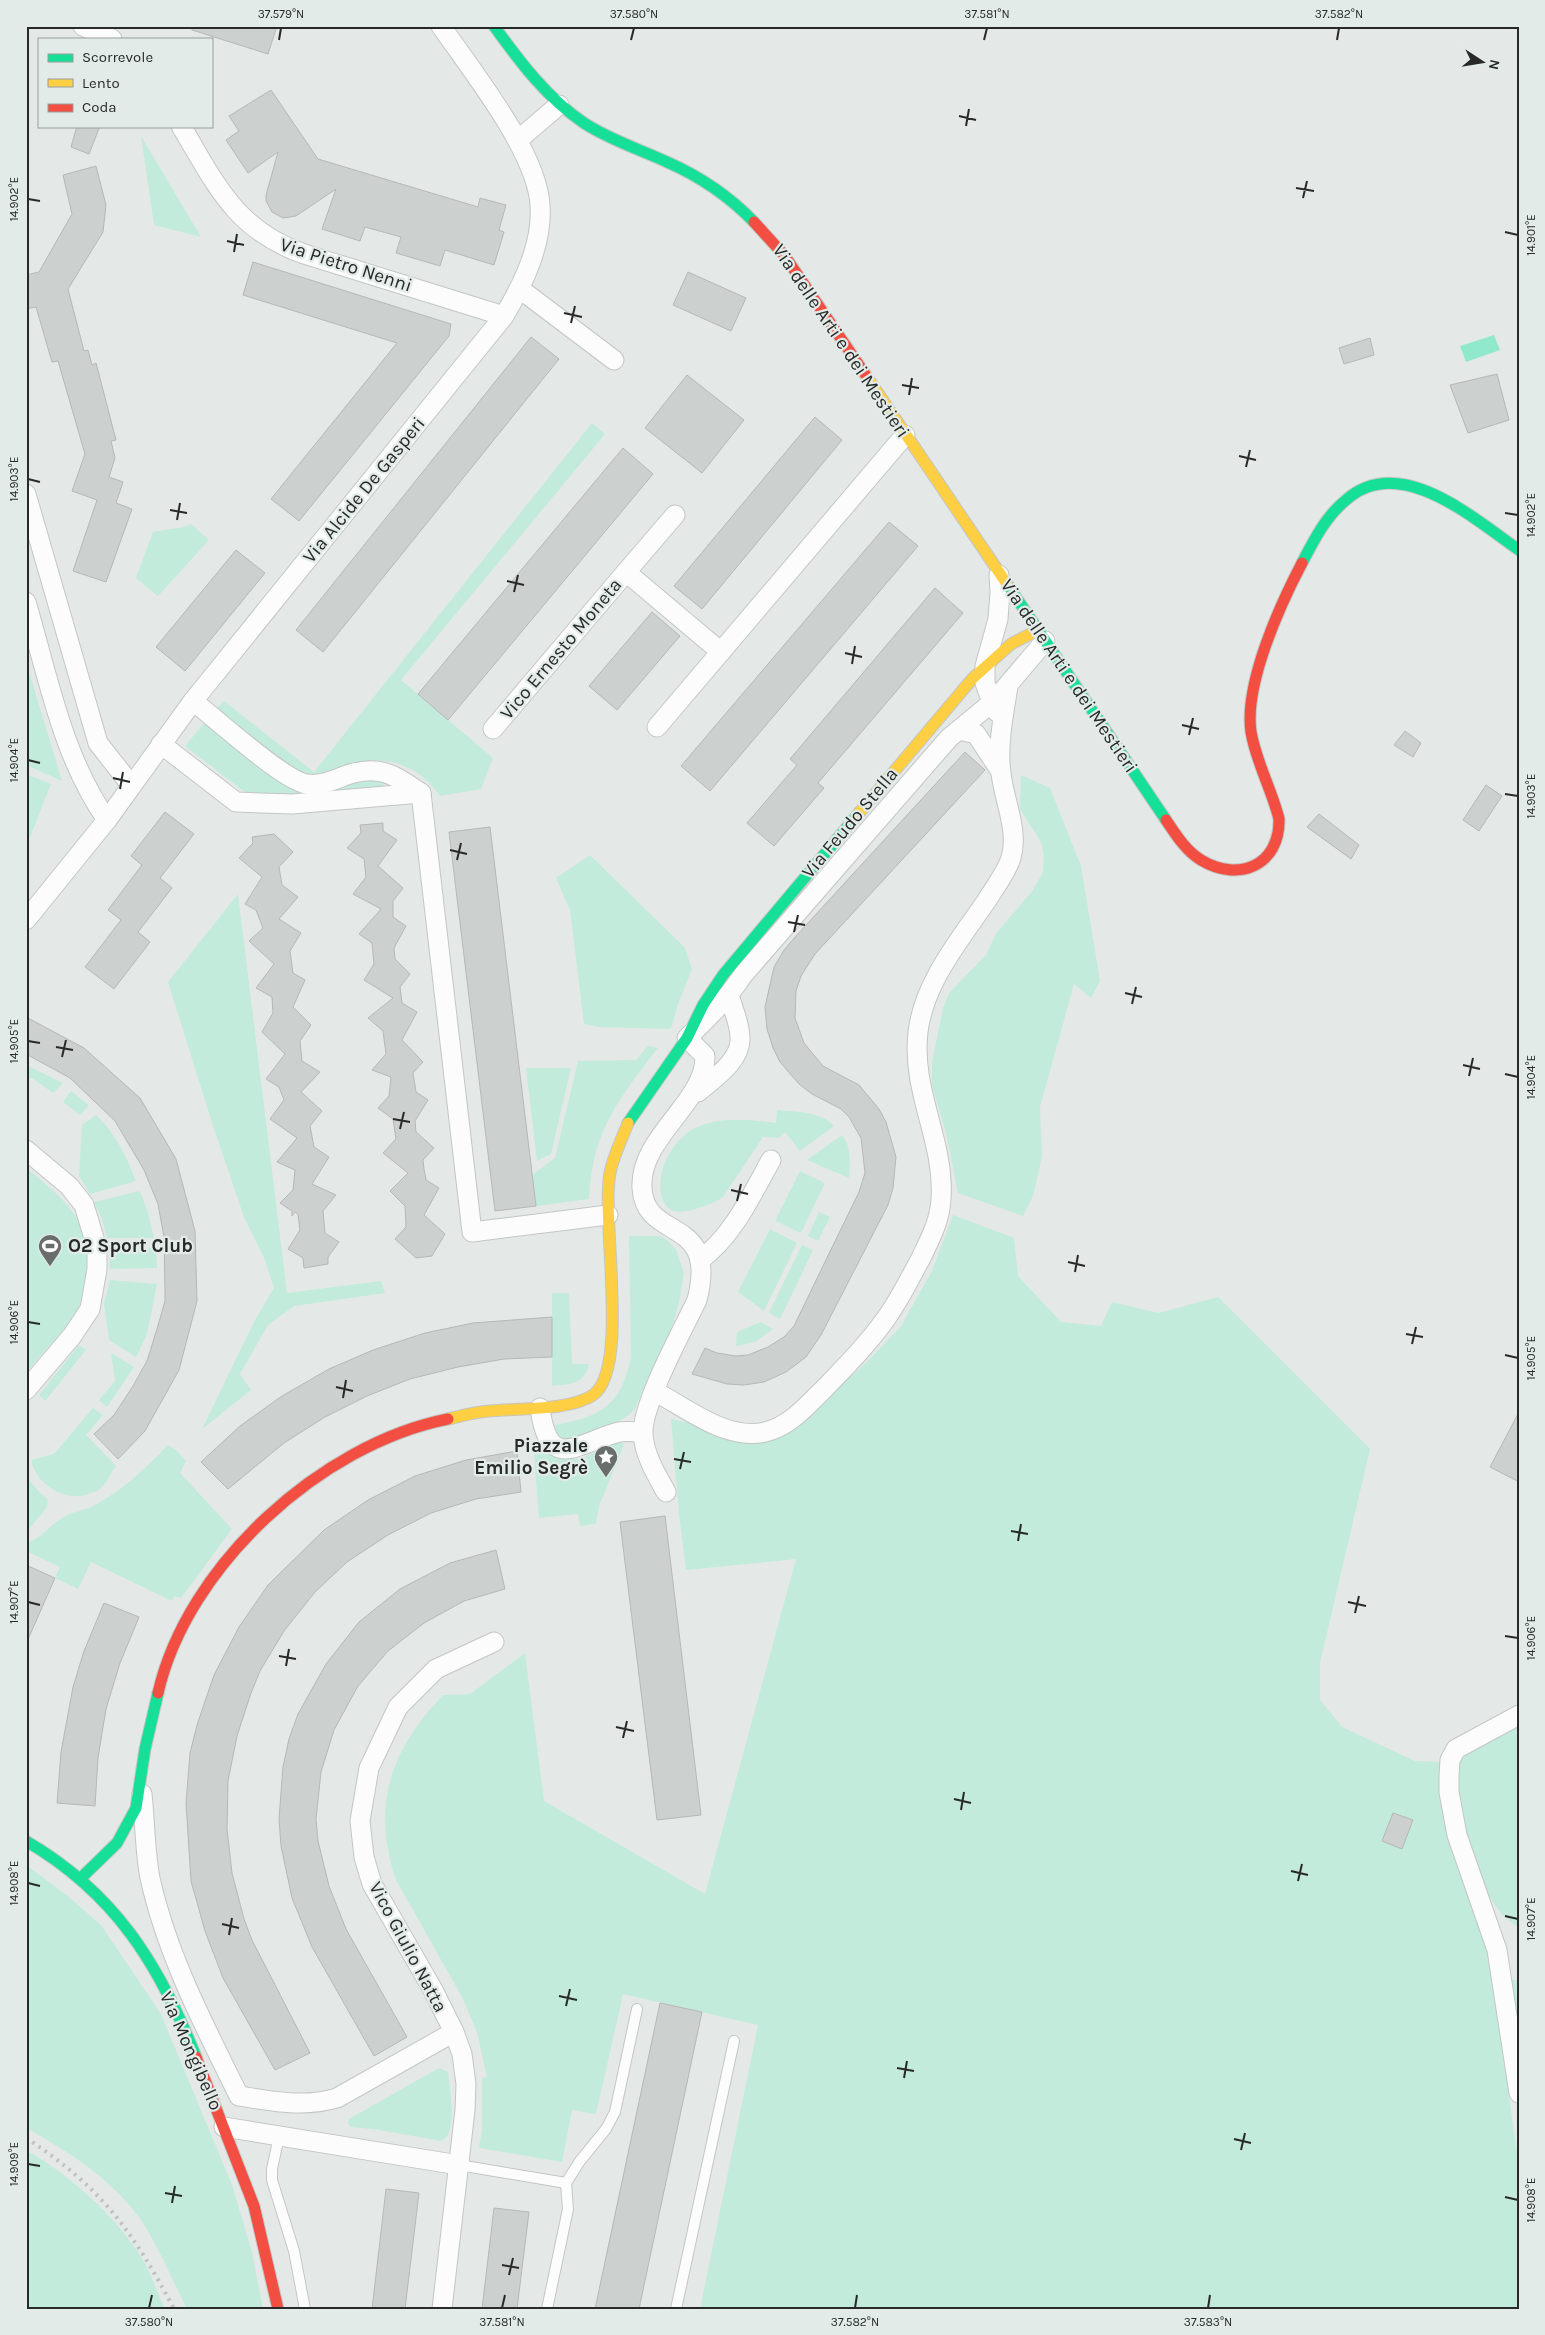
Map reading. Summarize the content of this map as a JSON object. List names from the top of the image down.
{
  "streets": {
    "street": [
      "Via Pietro Nenni",
      "Via delle Arti e dei Mestieri",
      "Via Alcide De Gasperi",
      "Vico Ernesto Moneta",
      "Via Feudo Stella",
      "Vico Giulio Natta",
      "Via Mongibello"
    ]
  },
  "crossings": [
    ["Via Pietro Nenni", "Via Alcide De Gasperi"],
    ["Via delle Arti e dei Mestieri", "Via Feudo Stella"],
    ["Via Feudo Stella", "Via Mongibello"]
  ],
  "places": {
    "sports": ["O2 Sport Club"],
    "place": ["Piazzale Emilio Segrè"]
  },
  "legend": ["Scorrevole", "Lento", "Coda"],
  "north": "right",
  "coordinates": [
    "37.579°N",
    "37.580°N",
    "37.581°N",
    "37.582°N",
    "14.902°E",
    "14.901°E",
    "14.903°E",
    "14.904°E",
    "14.905°E",
    "14.906°E",
    "14.907°E",
    "14.908°E",
    "14.909°E",
    "37.583°N"
  ]
}
